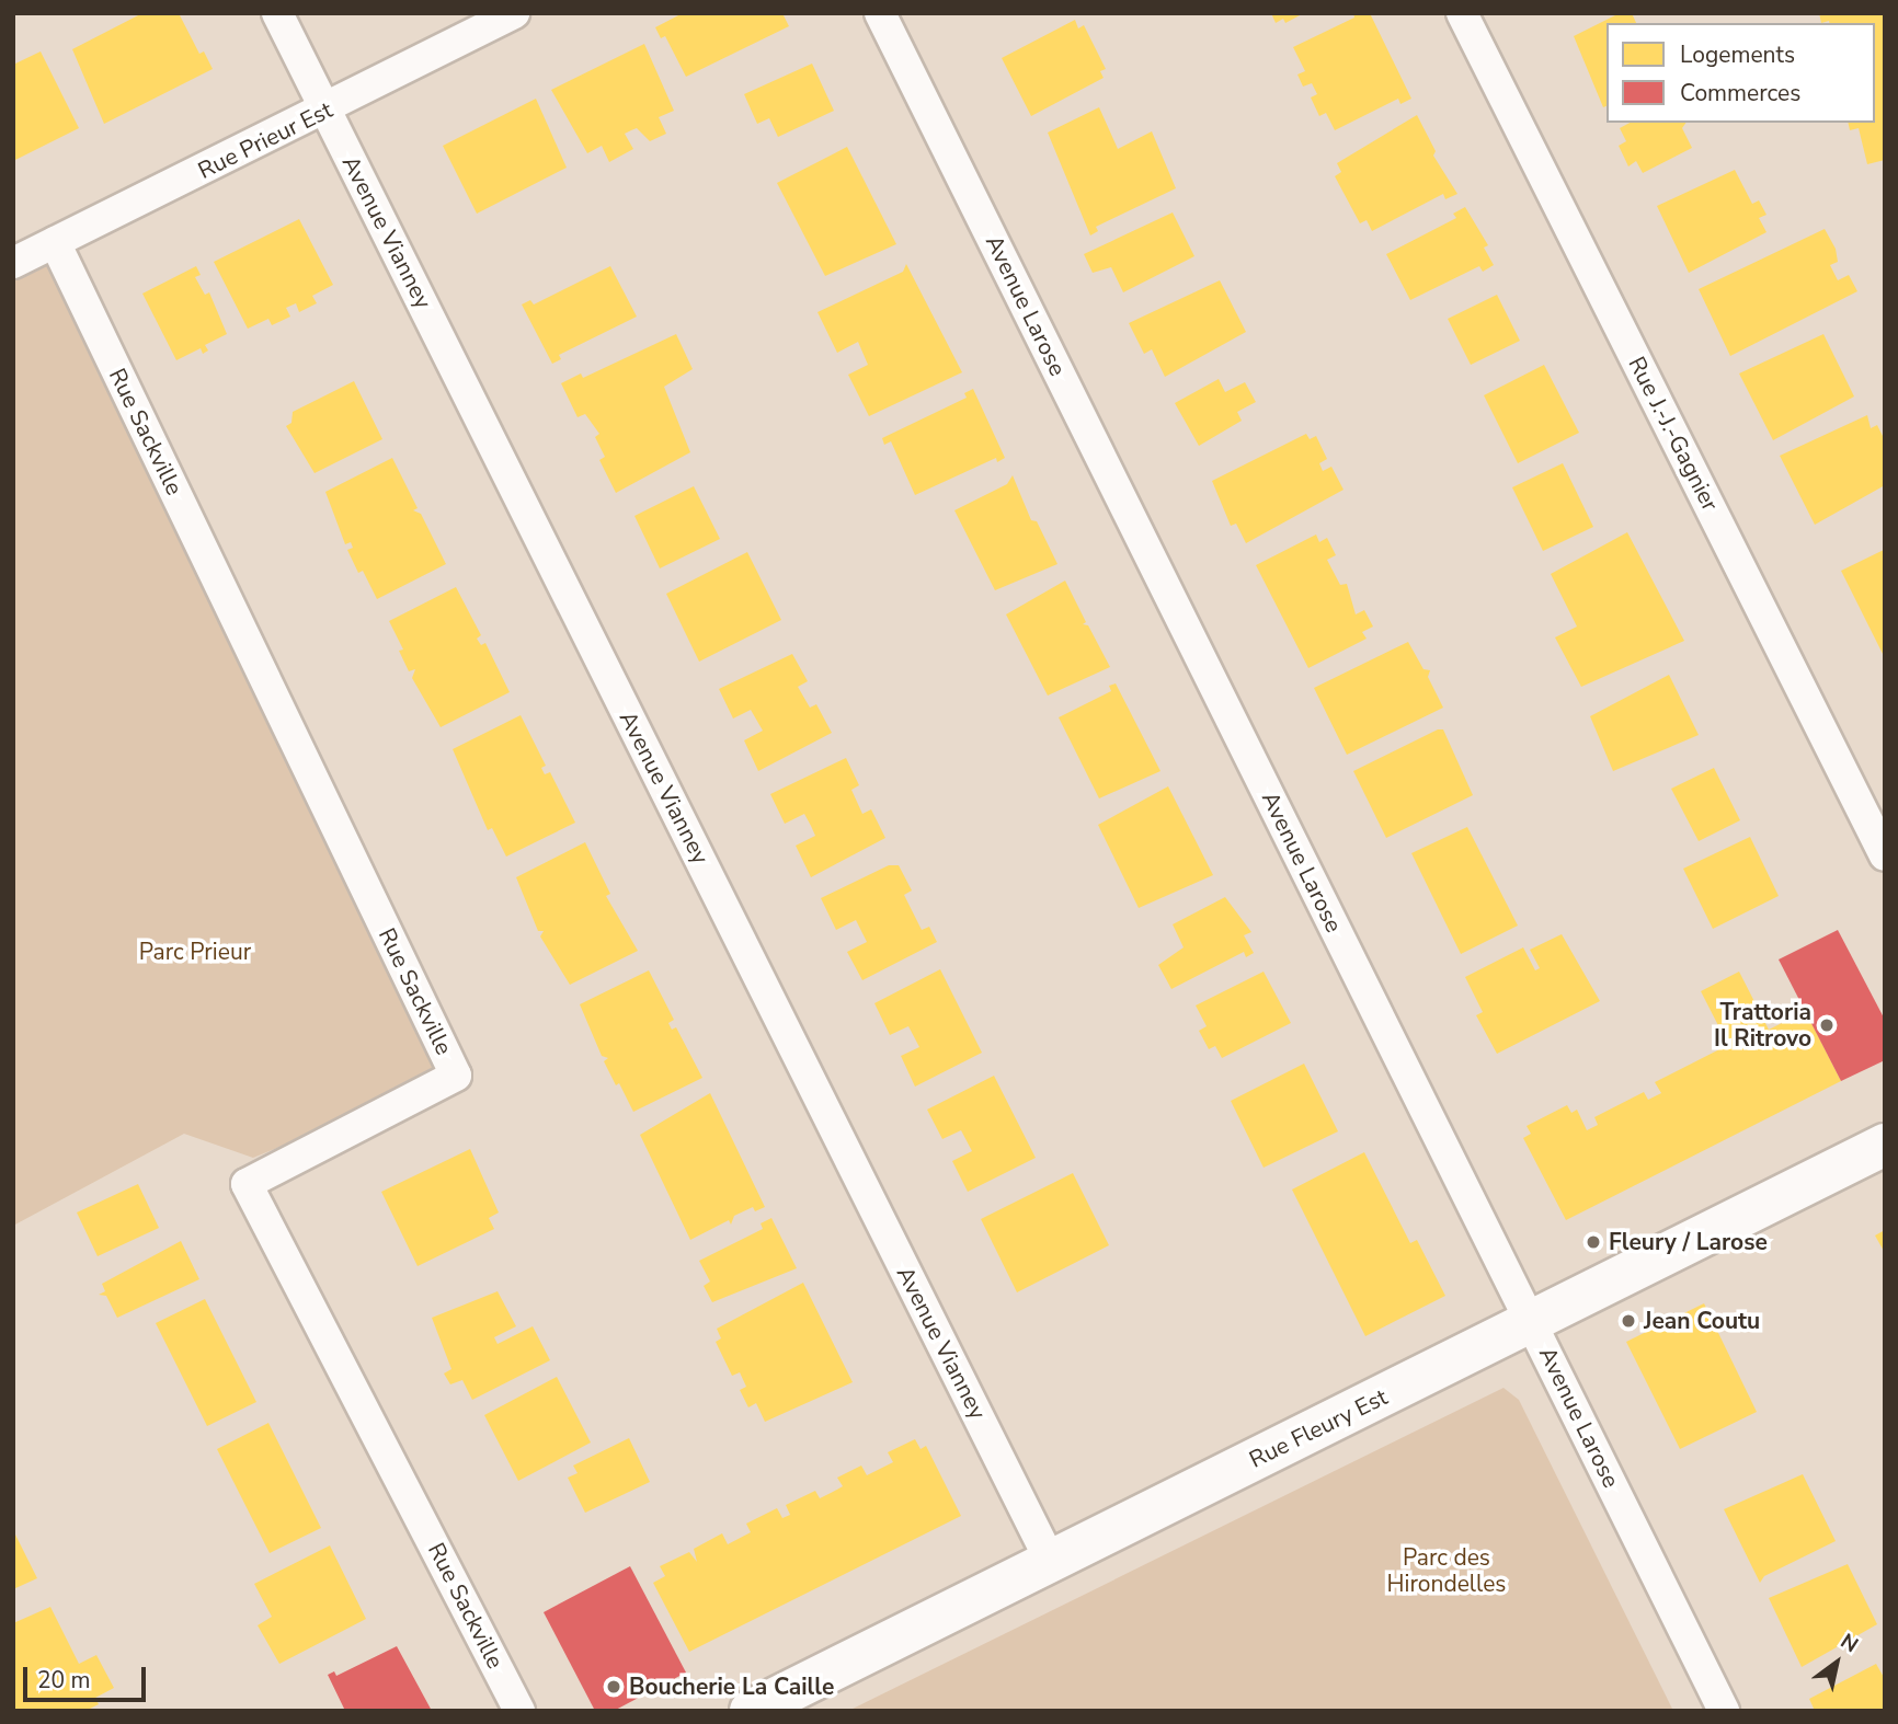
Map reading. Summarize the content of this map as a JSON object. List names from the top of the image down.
{
  "streets": {
    "street": [
      "Rue Prieur Est",
      "Avenue Vianney",
      "Avenue Larose",
      "Rue Sackville",
      "Rue J.-J.-Gagnier",
      "Rue Fleury Est"
    ]
  },
  "crossings": [
    ["Rue Prieur Est", "Avenue Vianney"],
    ["Rue Prieur Est", "Rue Sackville"],
    ["Avenue Vianney", "Rue Fleury Est"],
    ["Avenue Larose", "Rue Fleury Est"]
  ],
  "parks": ["Parc Prieur", "Parc des Hirondelles"],
  "places": [
    "Trattoria Il Ritrovo",
    "Fleury / Larose",
    "Jean Coutu",
    "Boucherie La Caille"
  ],
  "legend": ["Logements", "Commerces"],
  "scale_bar": "20 m",
  "north": "top right"
}
